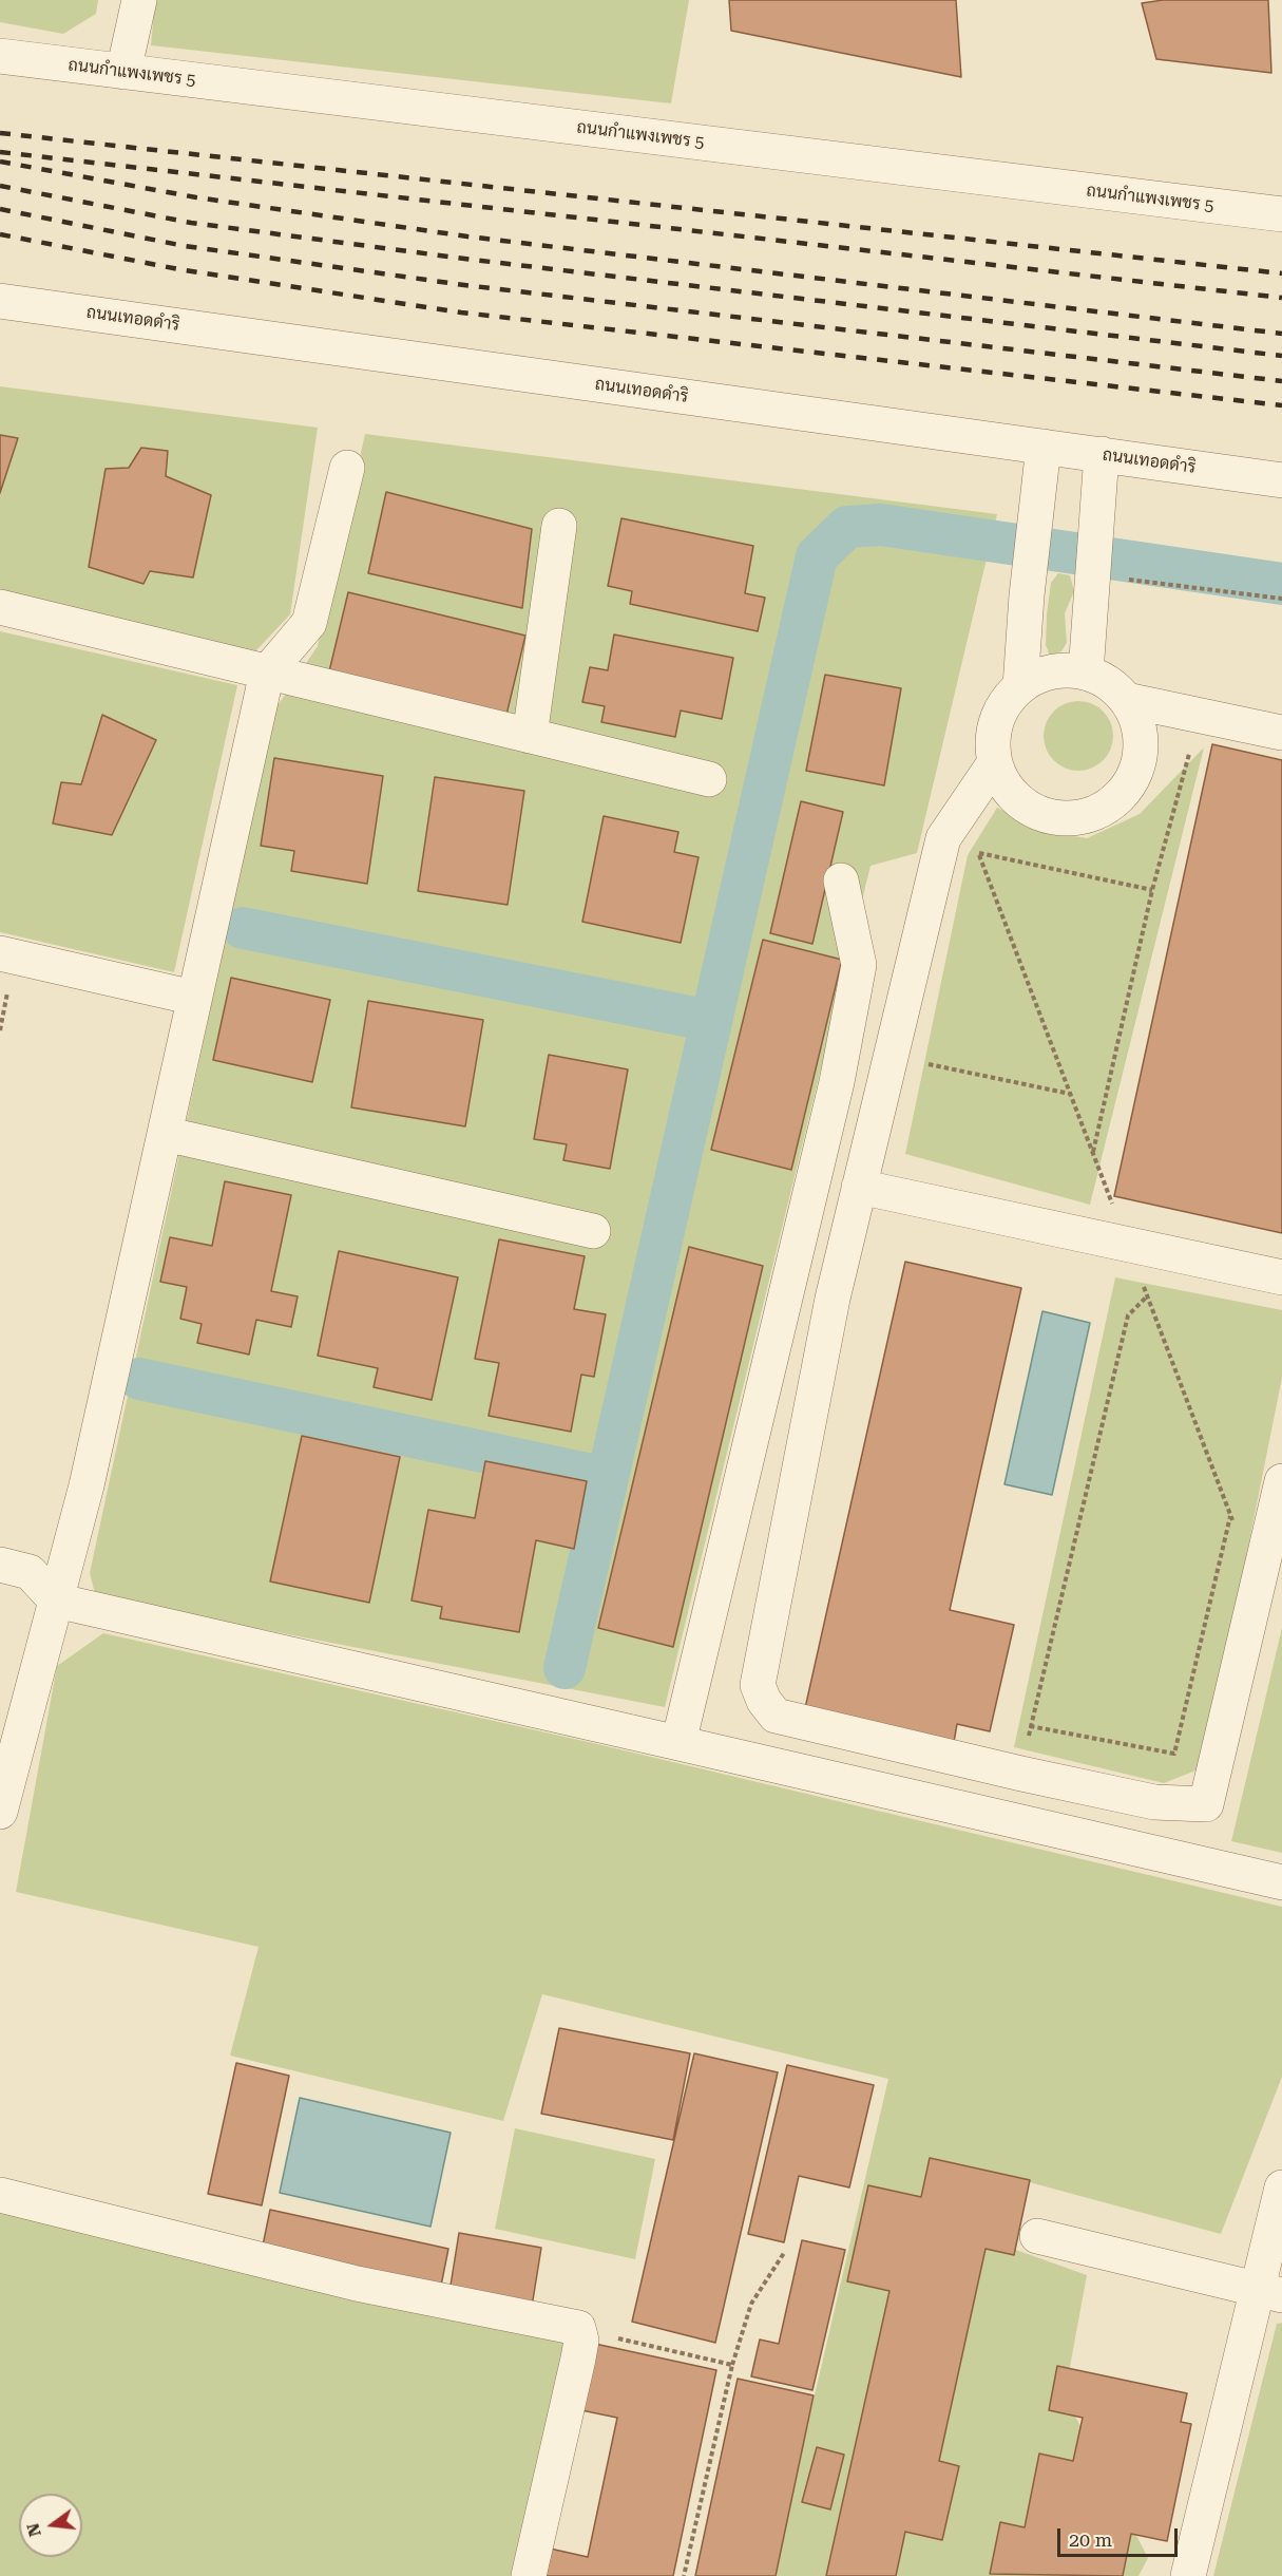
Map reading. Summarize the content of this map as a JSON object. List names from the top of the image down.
{
  "streets": {
    "street": ["ถนนกำแพงเพชร 5", "ถนนเทอดดำริ"]
  },
  "scale_bar": "20 m",
  "north": "left"
}
